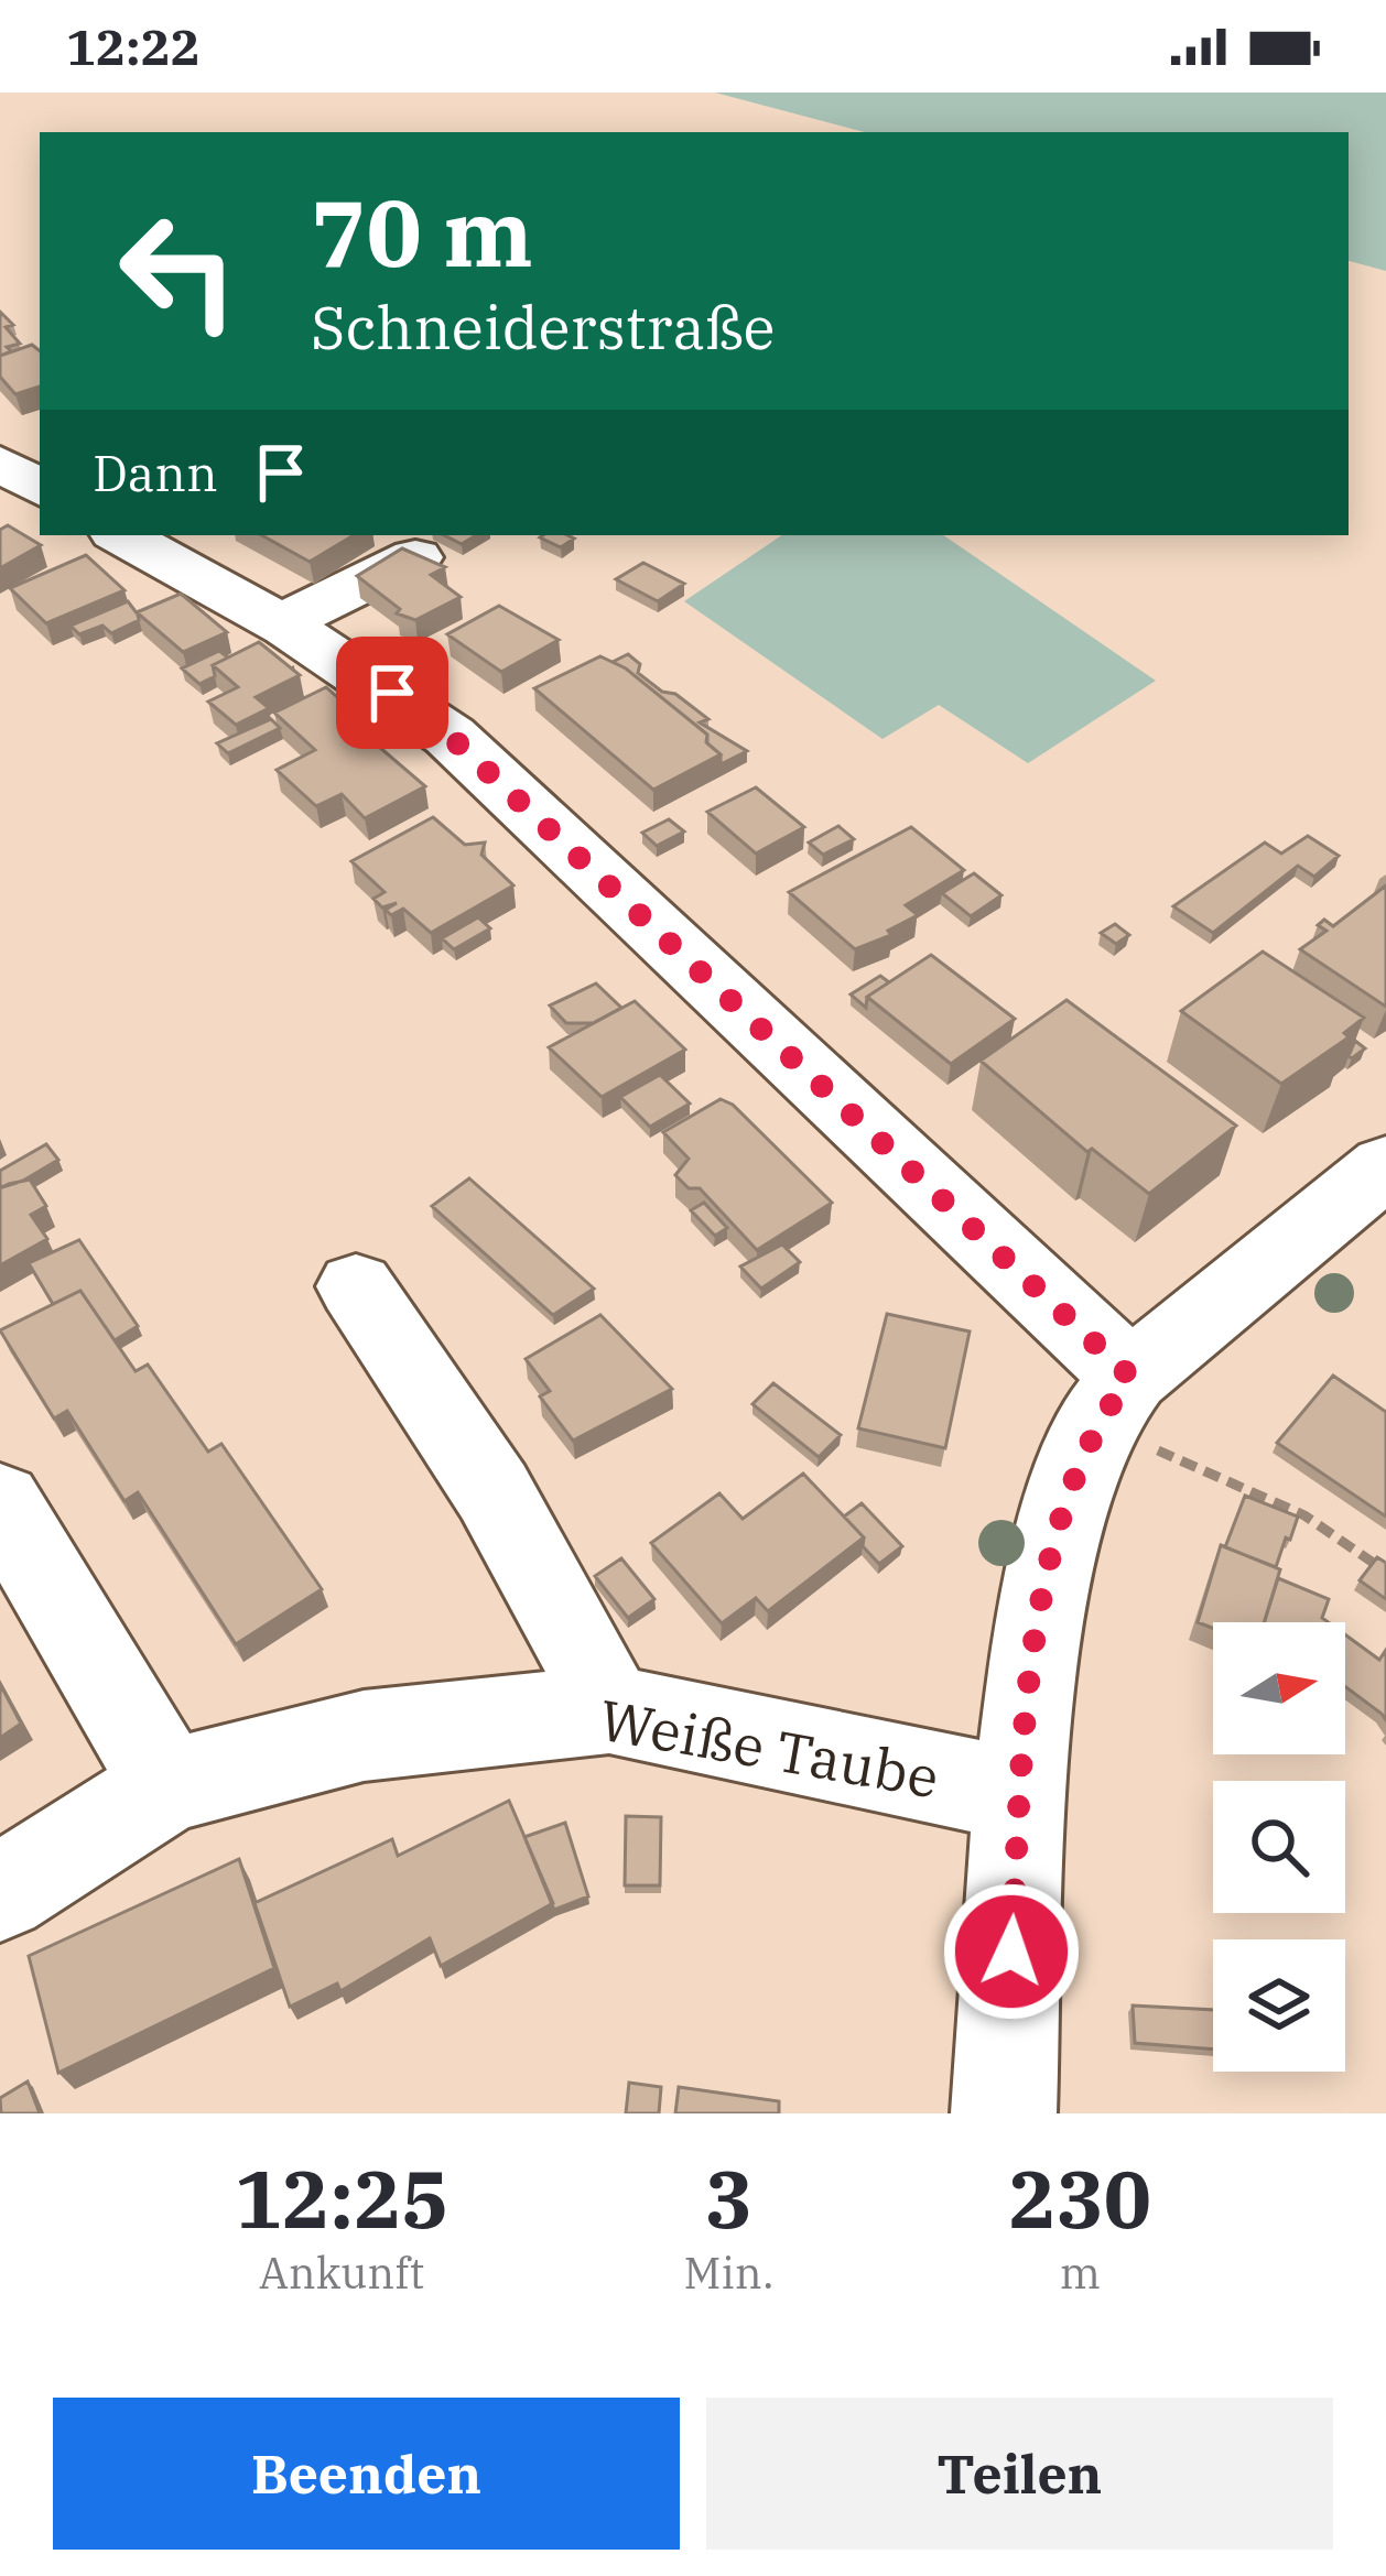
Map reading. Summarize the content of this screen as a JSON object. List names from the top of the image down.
{
  "streets": {
    "street": ["Weiße Taube"]
  },
  "north": "right",
  "page": {
    "status": "12:22",
    "turn": ["70 m", "Schneiderstraße"],
    "then": "Dann",
    "eta": [
      "12:25",
      "Ankunft",
      "3",
      "Min.",
      "230",
      "m"
    ],
    "buttons": ["Beenden", "Teilen"]
  }
}
